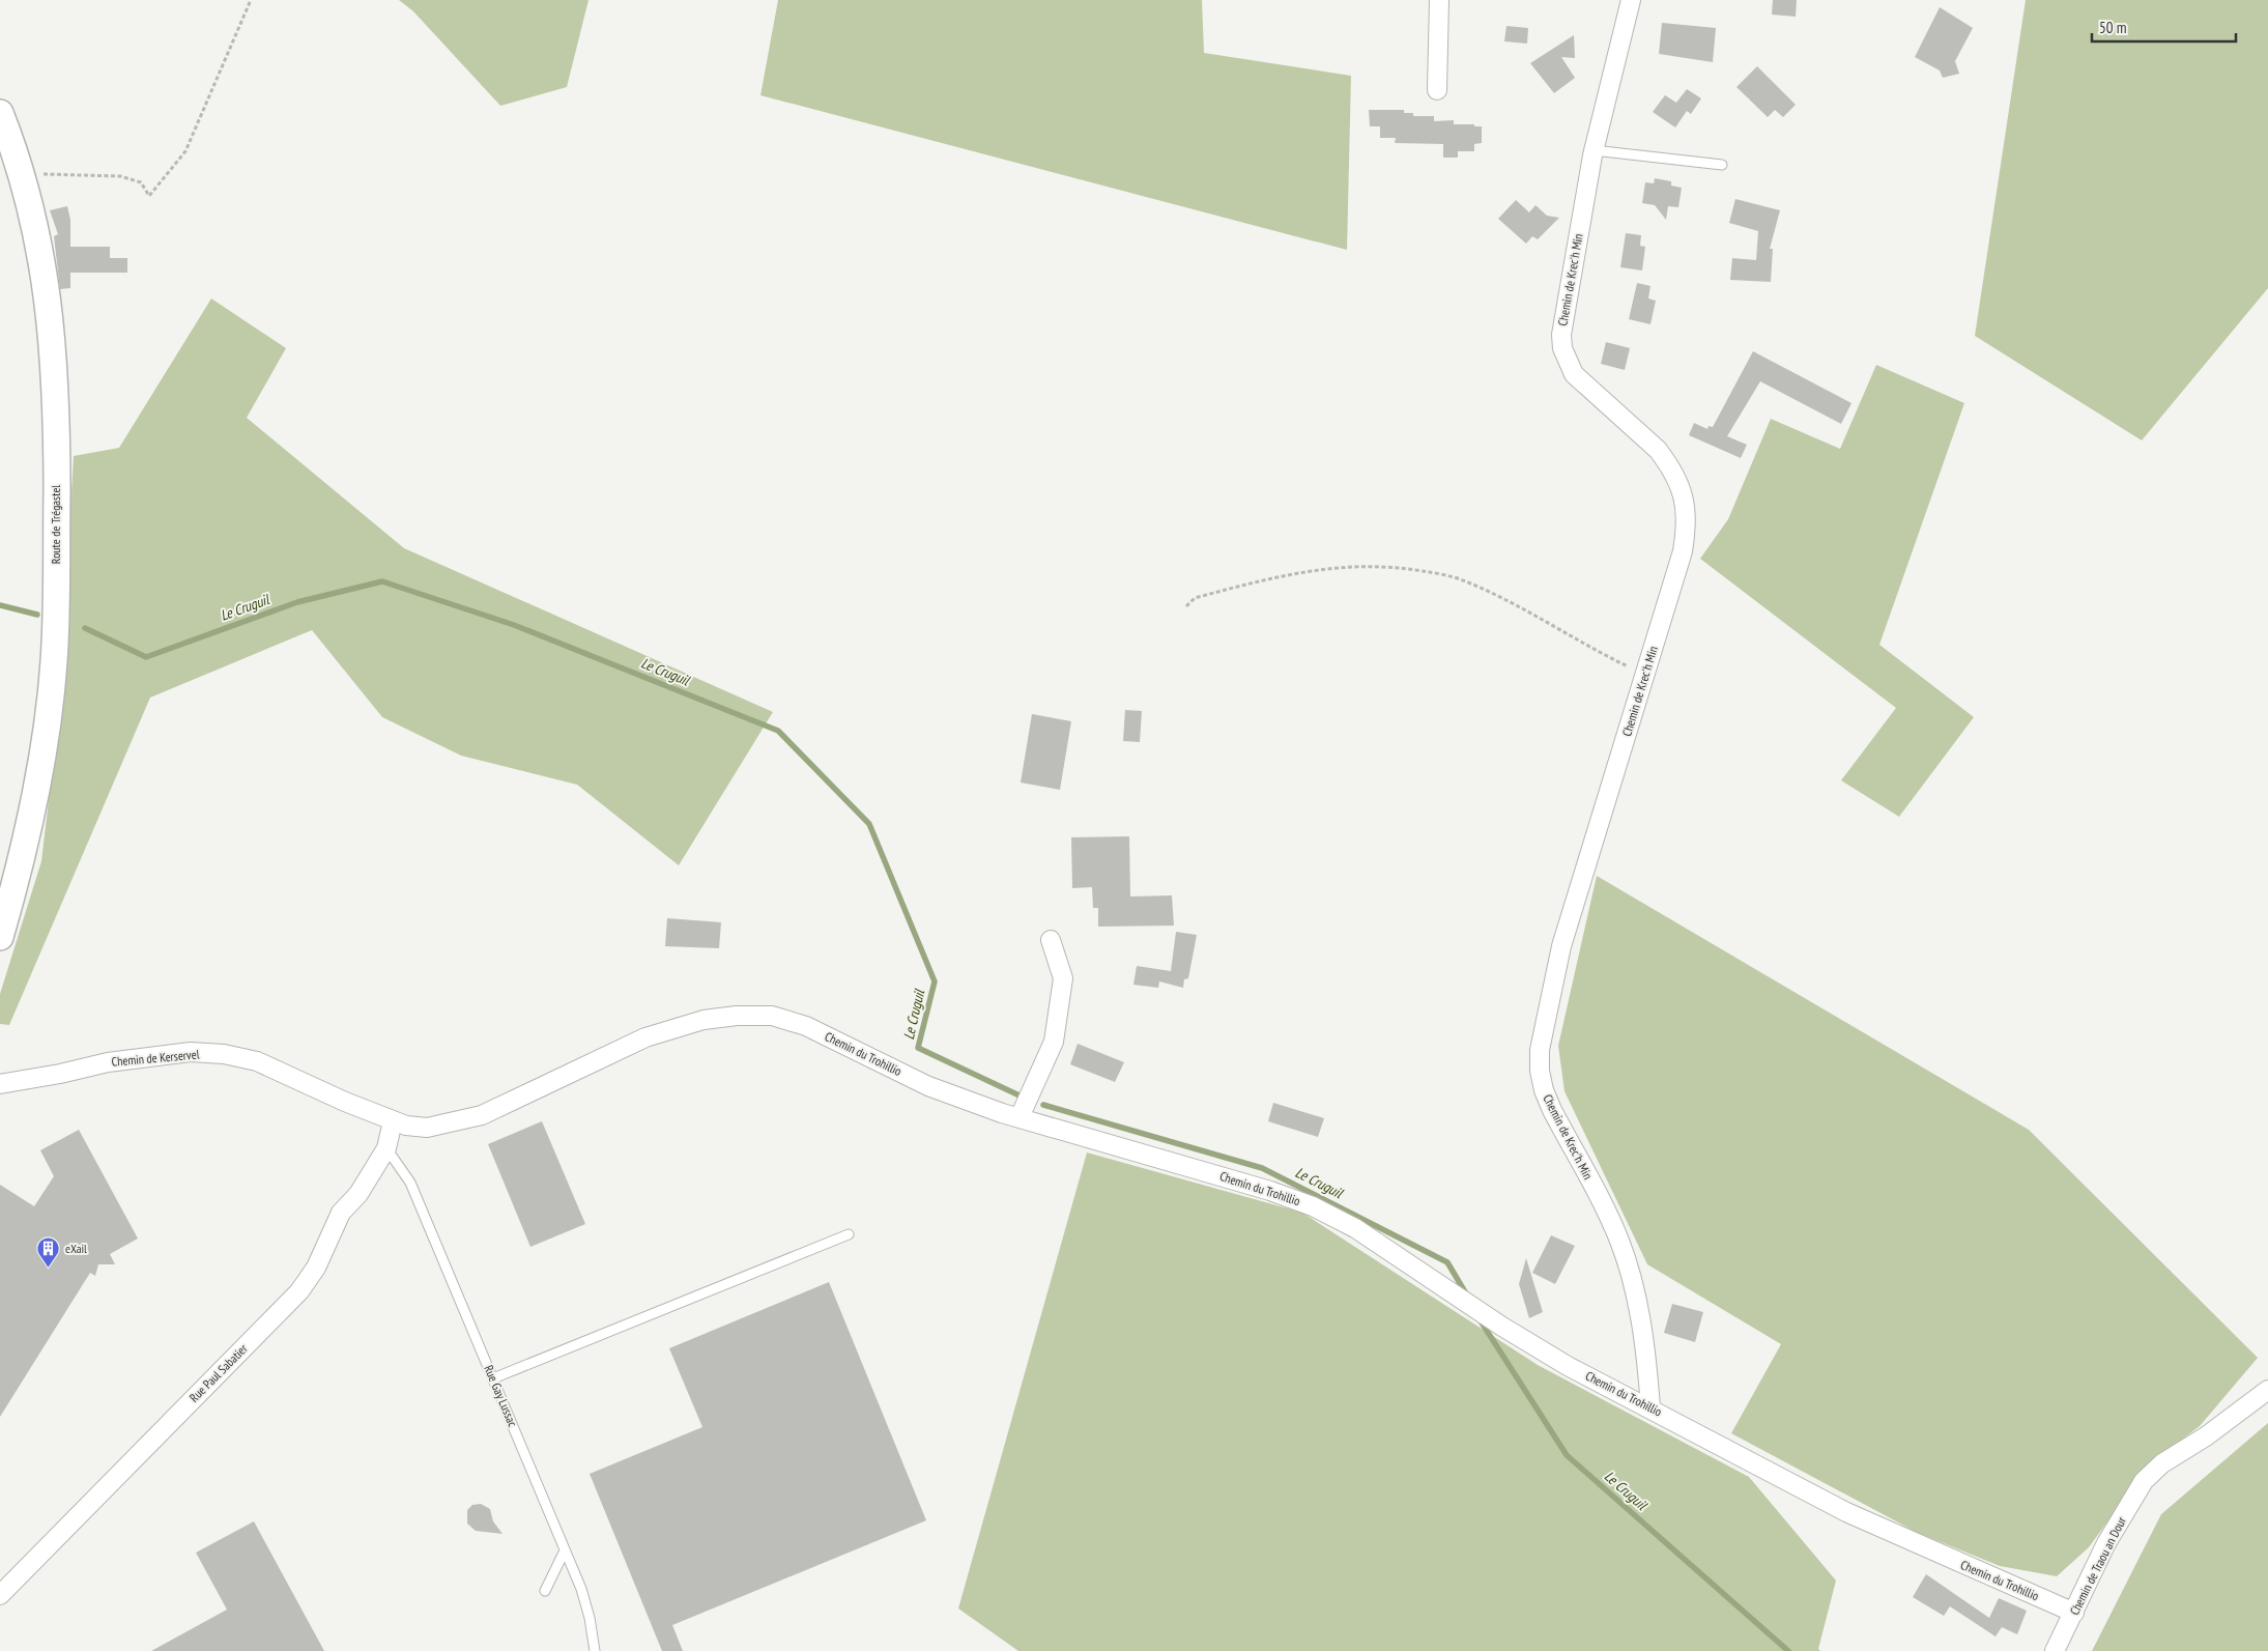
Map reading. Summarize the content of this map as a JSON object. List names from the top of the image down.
{
  "streets": {
    "main road": ["Route de Trégastel"],
    "street": [
      "Chemin de Krec'h Min",
      "Chemin du Trohillio",
      "Chemin de Kerservel",
      "Rue Paul Sabatier",
      "Chemin de Traou an Dour"
    ],
    "lane": ["Rue Gay Lussac"]
  },
  "crossings": [
    ["Chemin de Krec'h Min", "Chemin du Trohillio"],
    ["Chemin du Trohillio", "Chemin de Kerservel"],
    ["Chemin du Trohillio", "Rue Paul Sabatier"],
    ["Chemin du Trohillio", "Chemin de Traou an Dour"],
    ["Chemin de Kerservel", "Rue Paul Sabatier"],
    ["Rue Paul Sabatier", "Rue Gay Lussac"]
  ],
  "water": ["Le Cruguil"],
  "places": {
    "building": ["eXail"]
  },
  "scale_bar": "50 m"
}
